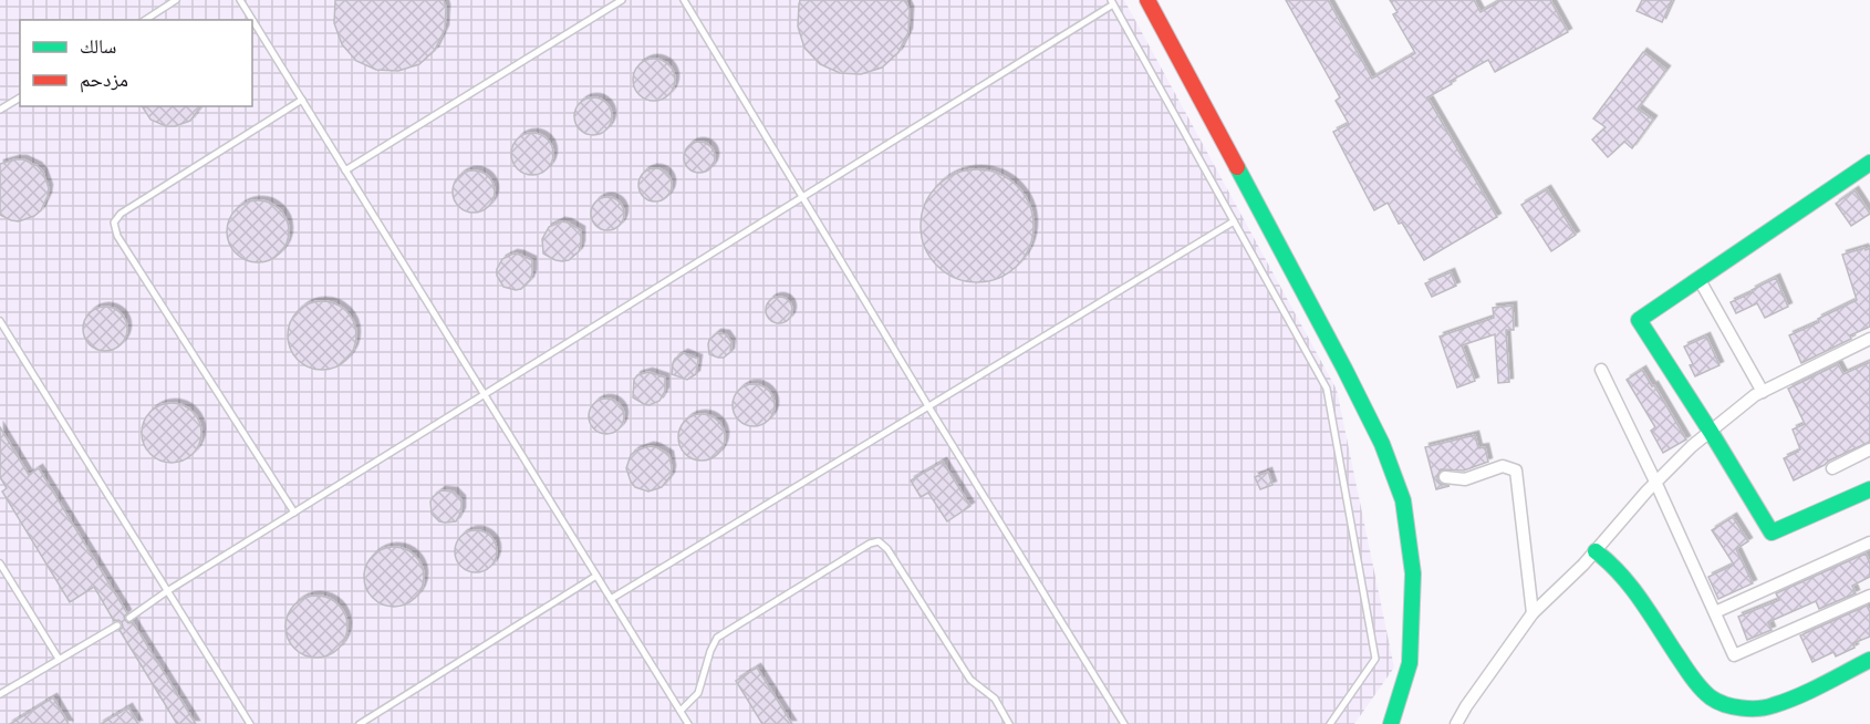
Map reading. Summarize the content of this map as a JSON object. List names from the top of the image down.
{
  "legend": ["سالك", "مزدحم"]
}
